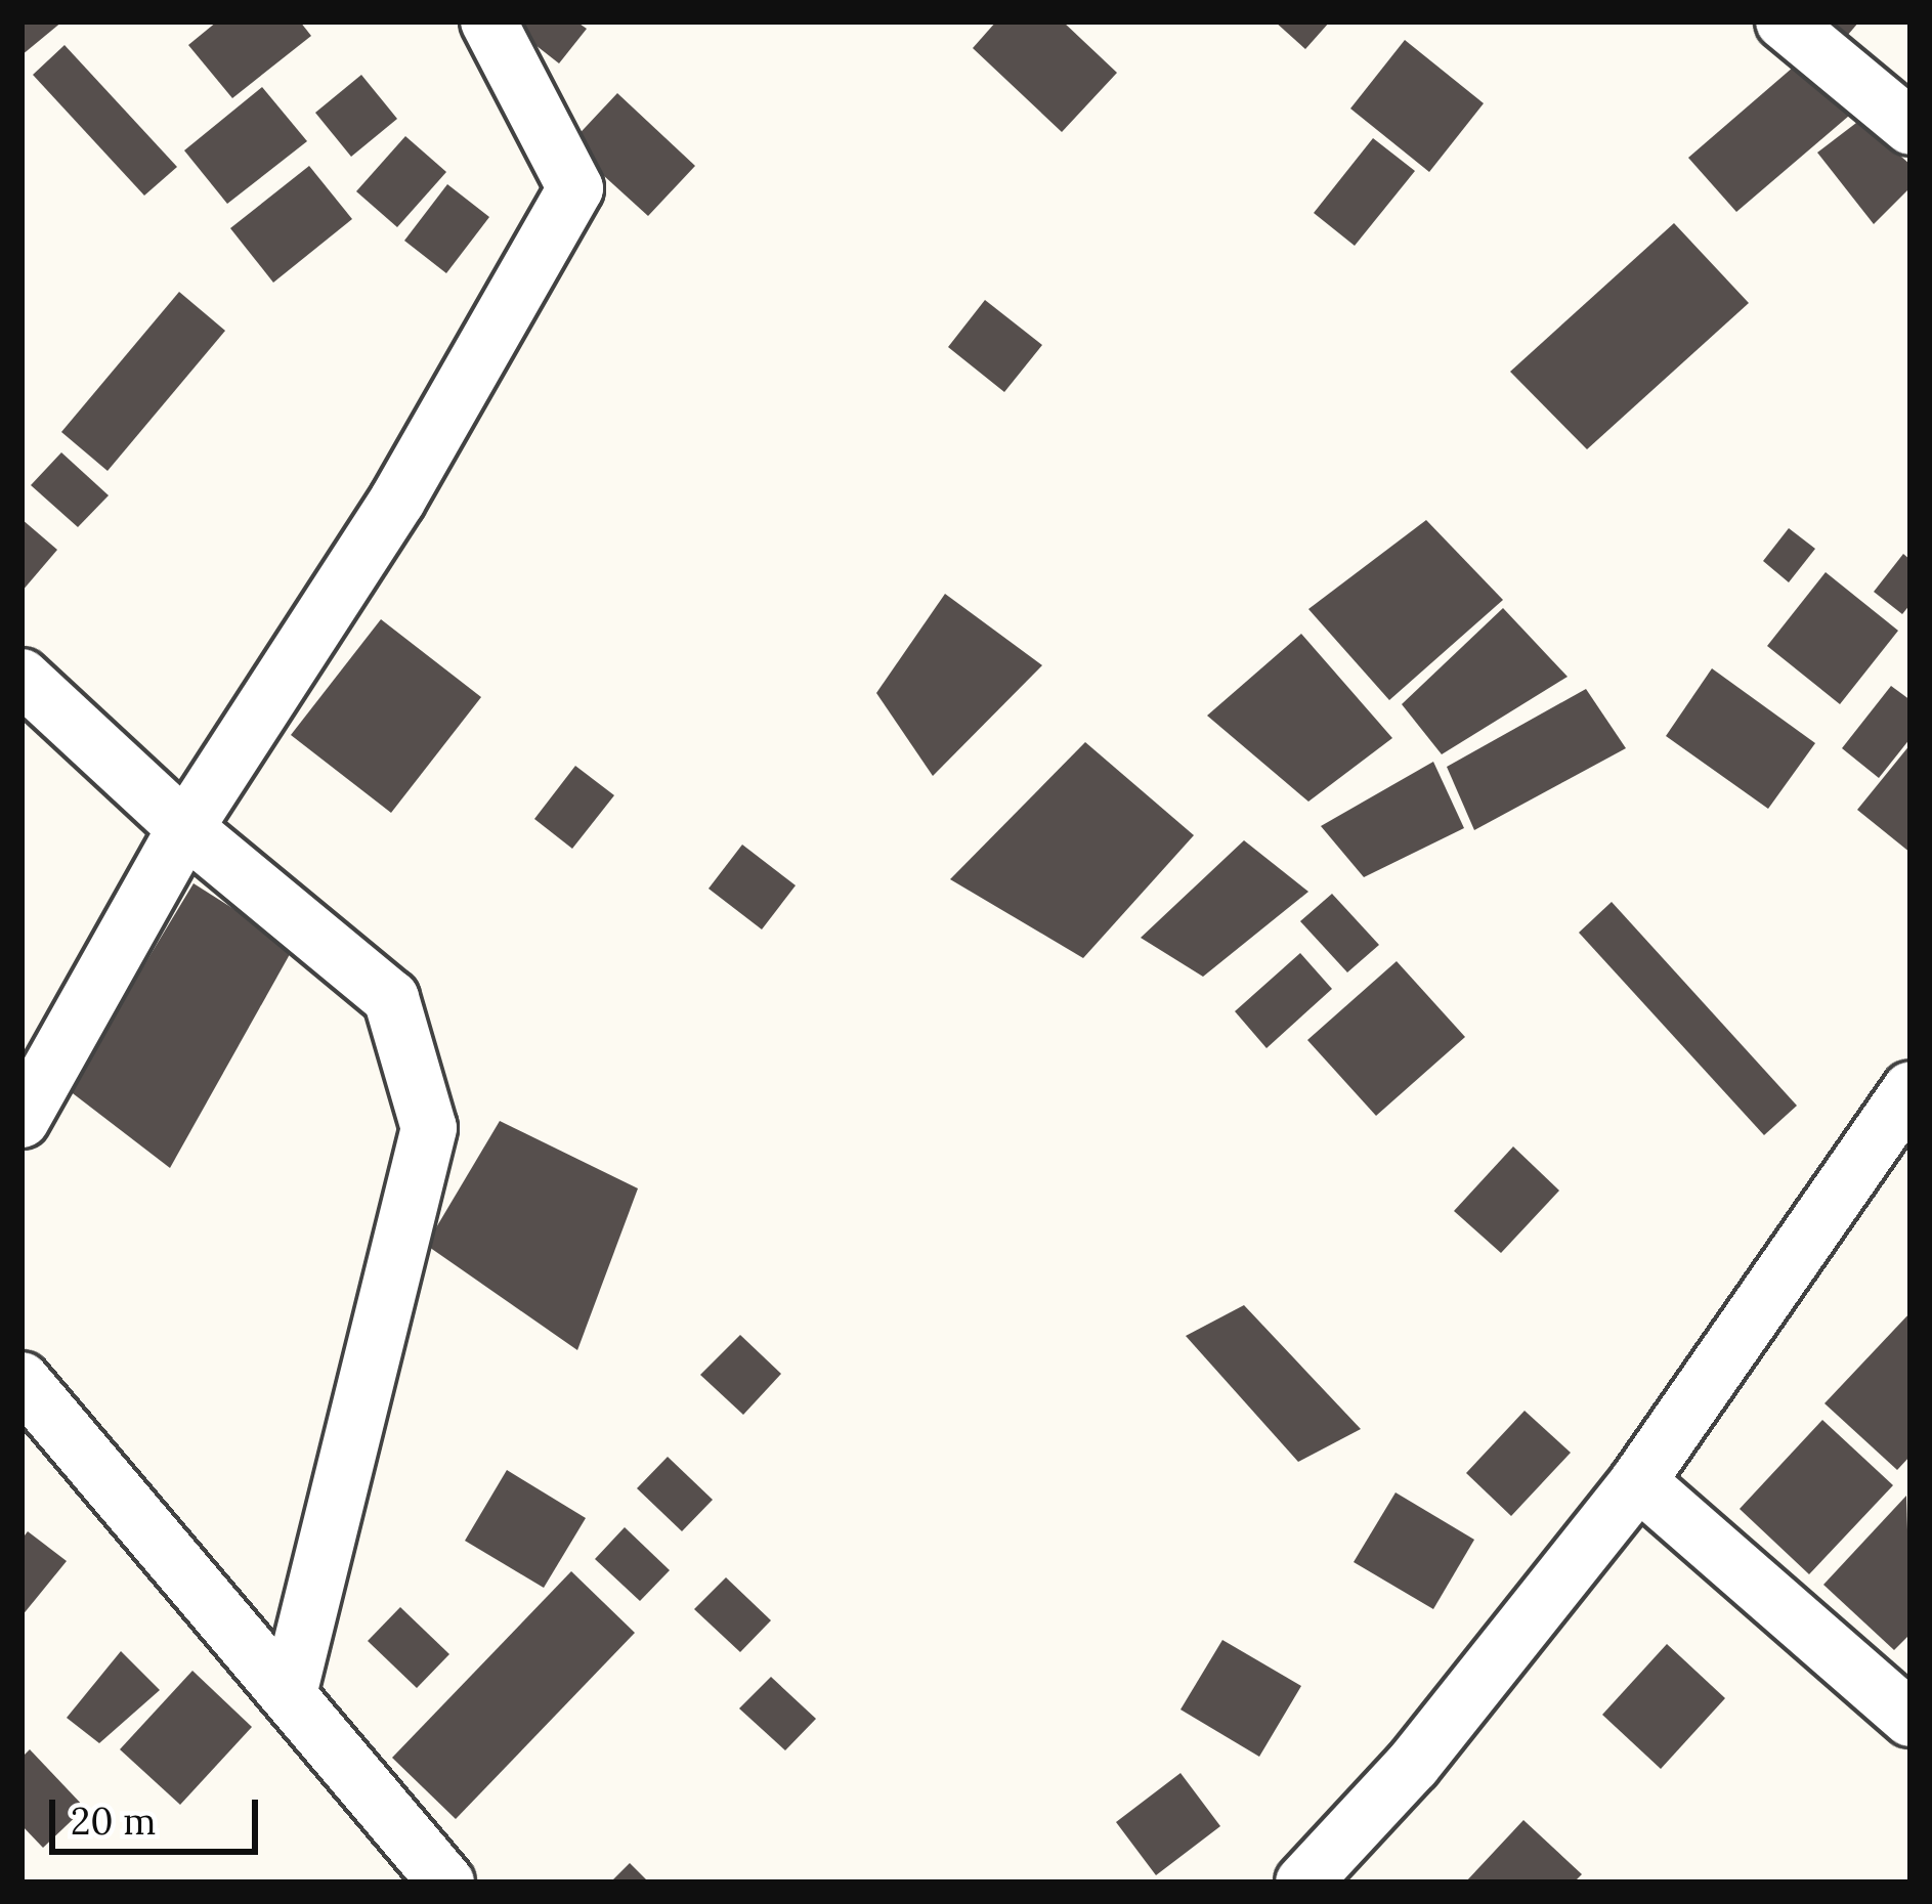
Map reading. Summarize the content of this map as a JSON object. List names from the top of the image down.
{
  "scale_bar": "20 m"
}
